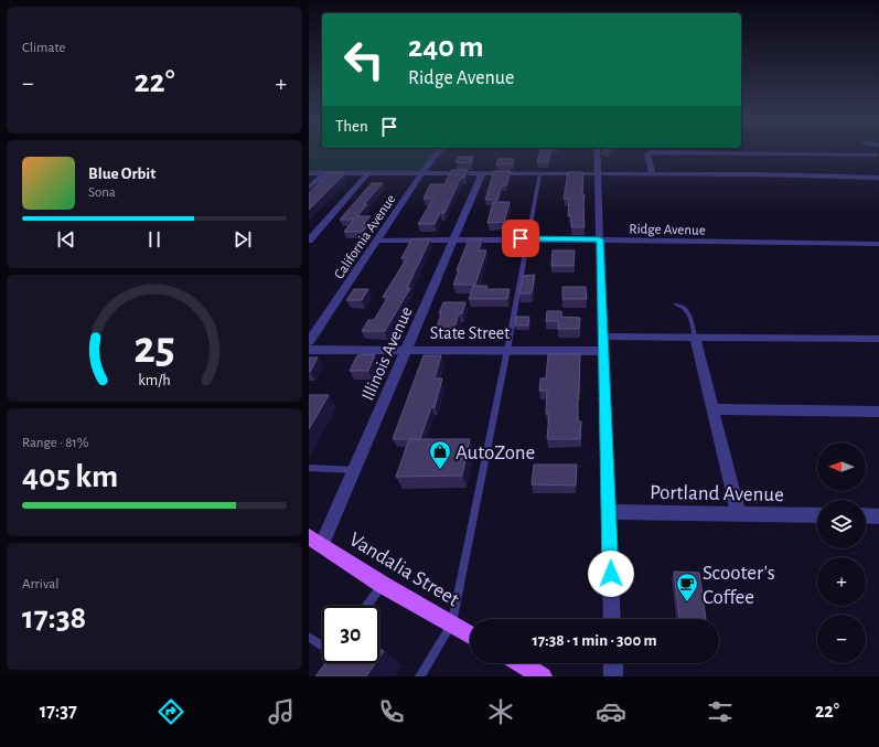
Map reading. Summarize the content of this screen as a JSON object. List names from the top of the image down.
{
  "streets": {
    "main road": ["Vandalia Street"],
    "street": [
      "Ridge Avenue",
      "California Avenue",
      "State Street",
      "Illinois Avenue",
      "Portland Avenue"
    ]
  },
  "crossings": [
    ["Ridge Avenue", "California Avenue"],
    ["Ridge Avenue", "Illinois Avenue"],
    ["State Street", "Illinois Avenue"],
    ["Illinois Avenue", "Vandalia Street"]
  ],
  "places": {
    "shop": ["AutoZone"],
    "cafe": ["Scooter's Coffee"]
  },
  "north": "left",
  "page": {
    "tile": [
      "Climate",
      ["Range · 81%", "405 km"],
      ["Arrival", "17:38"]
    ],
    "turn": ["240 m", "Ridge Avenue"],
    "heat": ["−", "22°", "+"],
    "then": "Then",
    "song": ["Blue Orbit", "Sona"],
    "map_buttons": ["+", "−"],
    "limit": "30",
    "trip": "17:38 · 1 min · 300 m",
    "tabs": ["17:37", "22°"],
    "gauge": ["25", "km/h"]
  }
}
